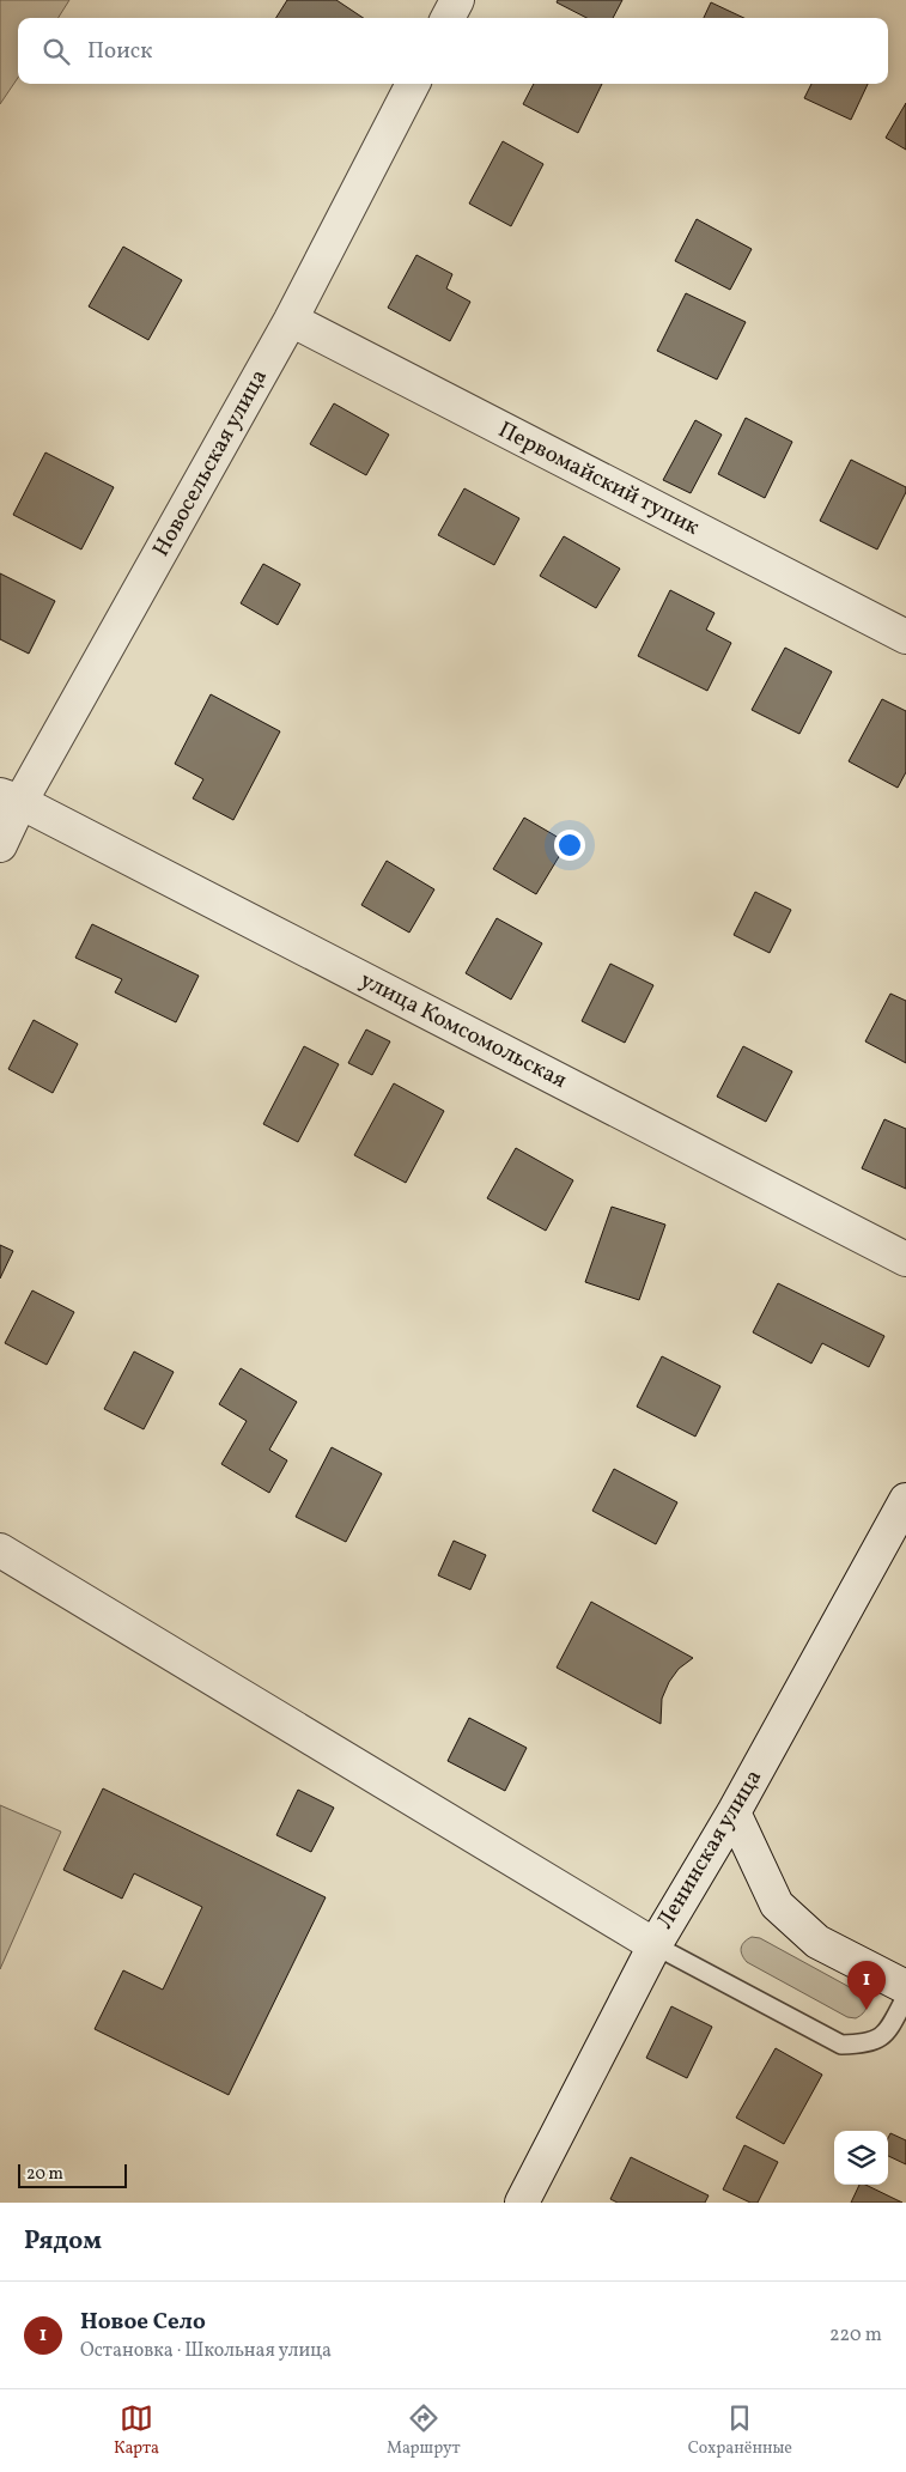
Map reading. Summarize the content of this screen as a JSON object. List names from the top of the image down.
{
  "streets": {
    "street": [
      "Новосельская улица",
      "Первомайский тупик",
      "улица Комсомольская",
      "Ленинская улица"
    ]
  },
  "crossings": [
    ["Новосельская улица", "Первомайский тупик"],
    ["Новосельская улица", "улица Комсомольская"]
  ],
  "scale_bar": "20 m",
  "page": {
    "search": "Поиск",
    "pins": "1",
    "scale": "20 m",
    "heading": "Рядом",
    "list": [
      {
        "mark": "1",
        "name": "Новое Село",
        "note": "Остановка · Школьная улица",
        "value": "220 m"
      }
    ],
    "nav": ["Карта", "Маршрут", "Сохранённые"]
  }
}
